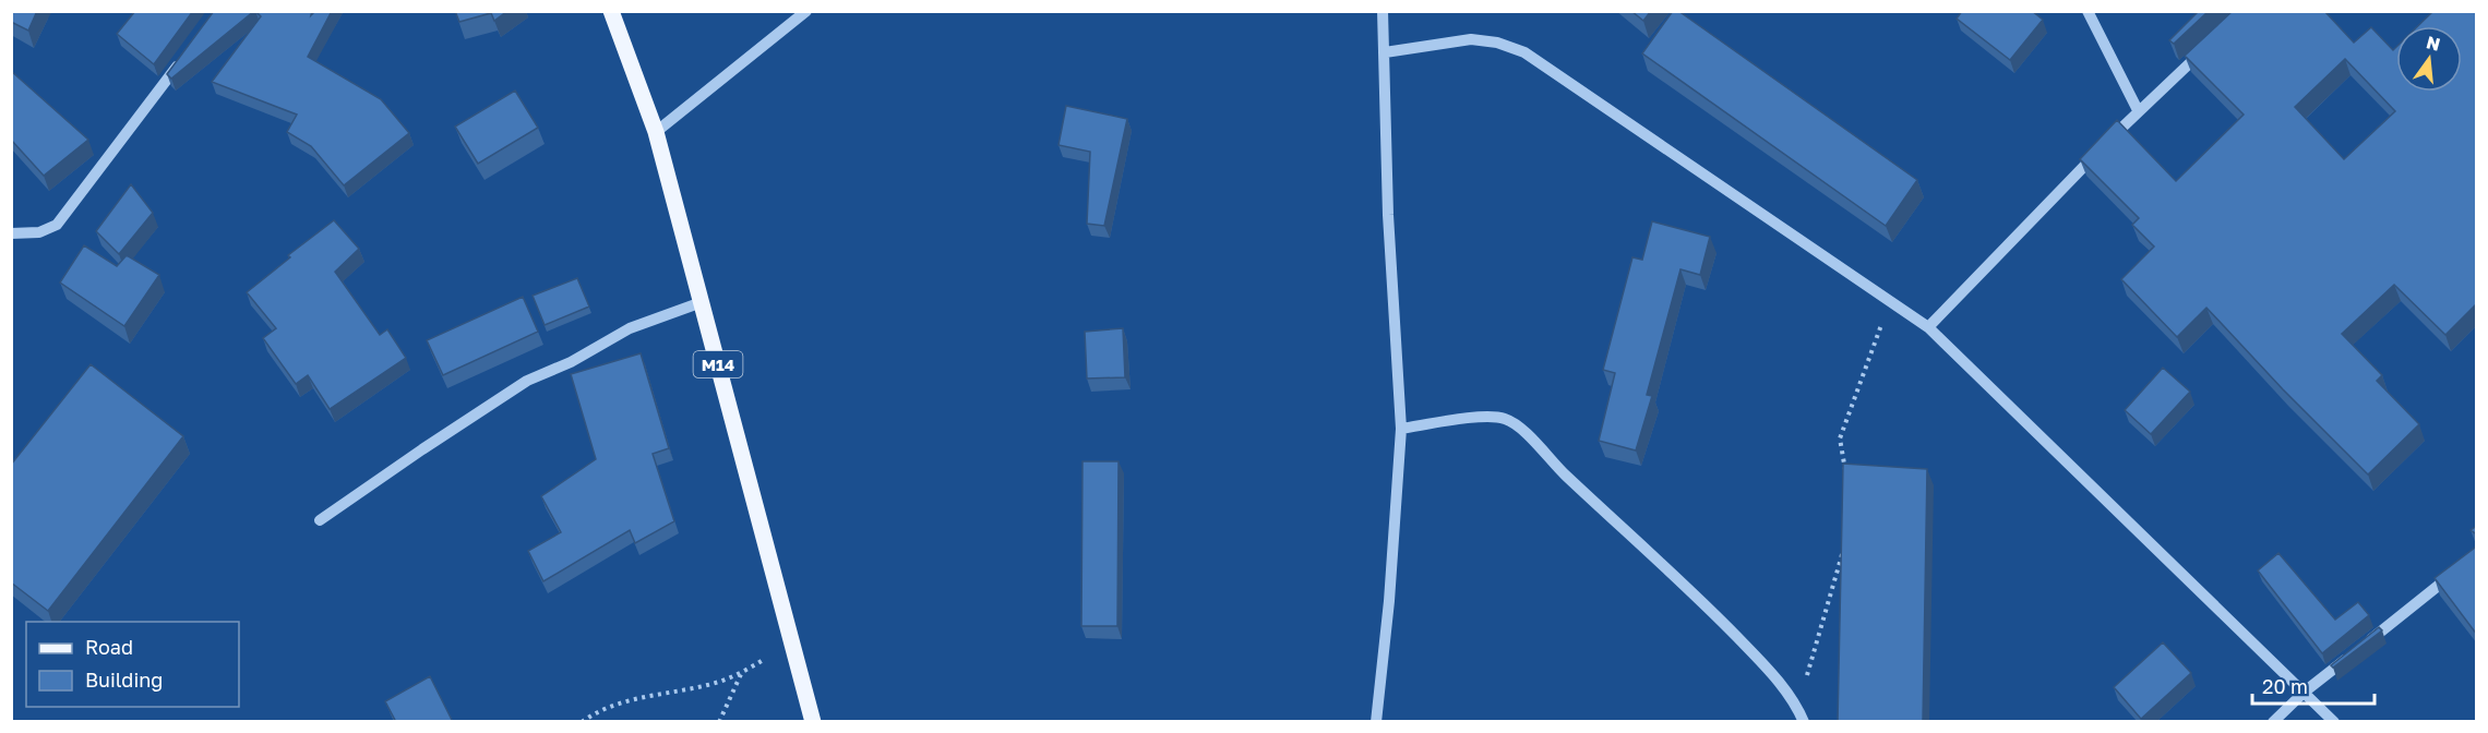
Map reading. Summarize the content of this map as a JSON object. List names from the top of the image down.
{
  "streets": {
    "main road": ["M14"]
  },
  "legend": ["Road", "Building"],
  "scale_bar": "20 m",
  "north": "top"
}
